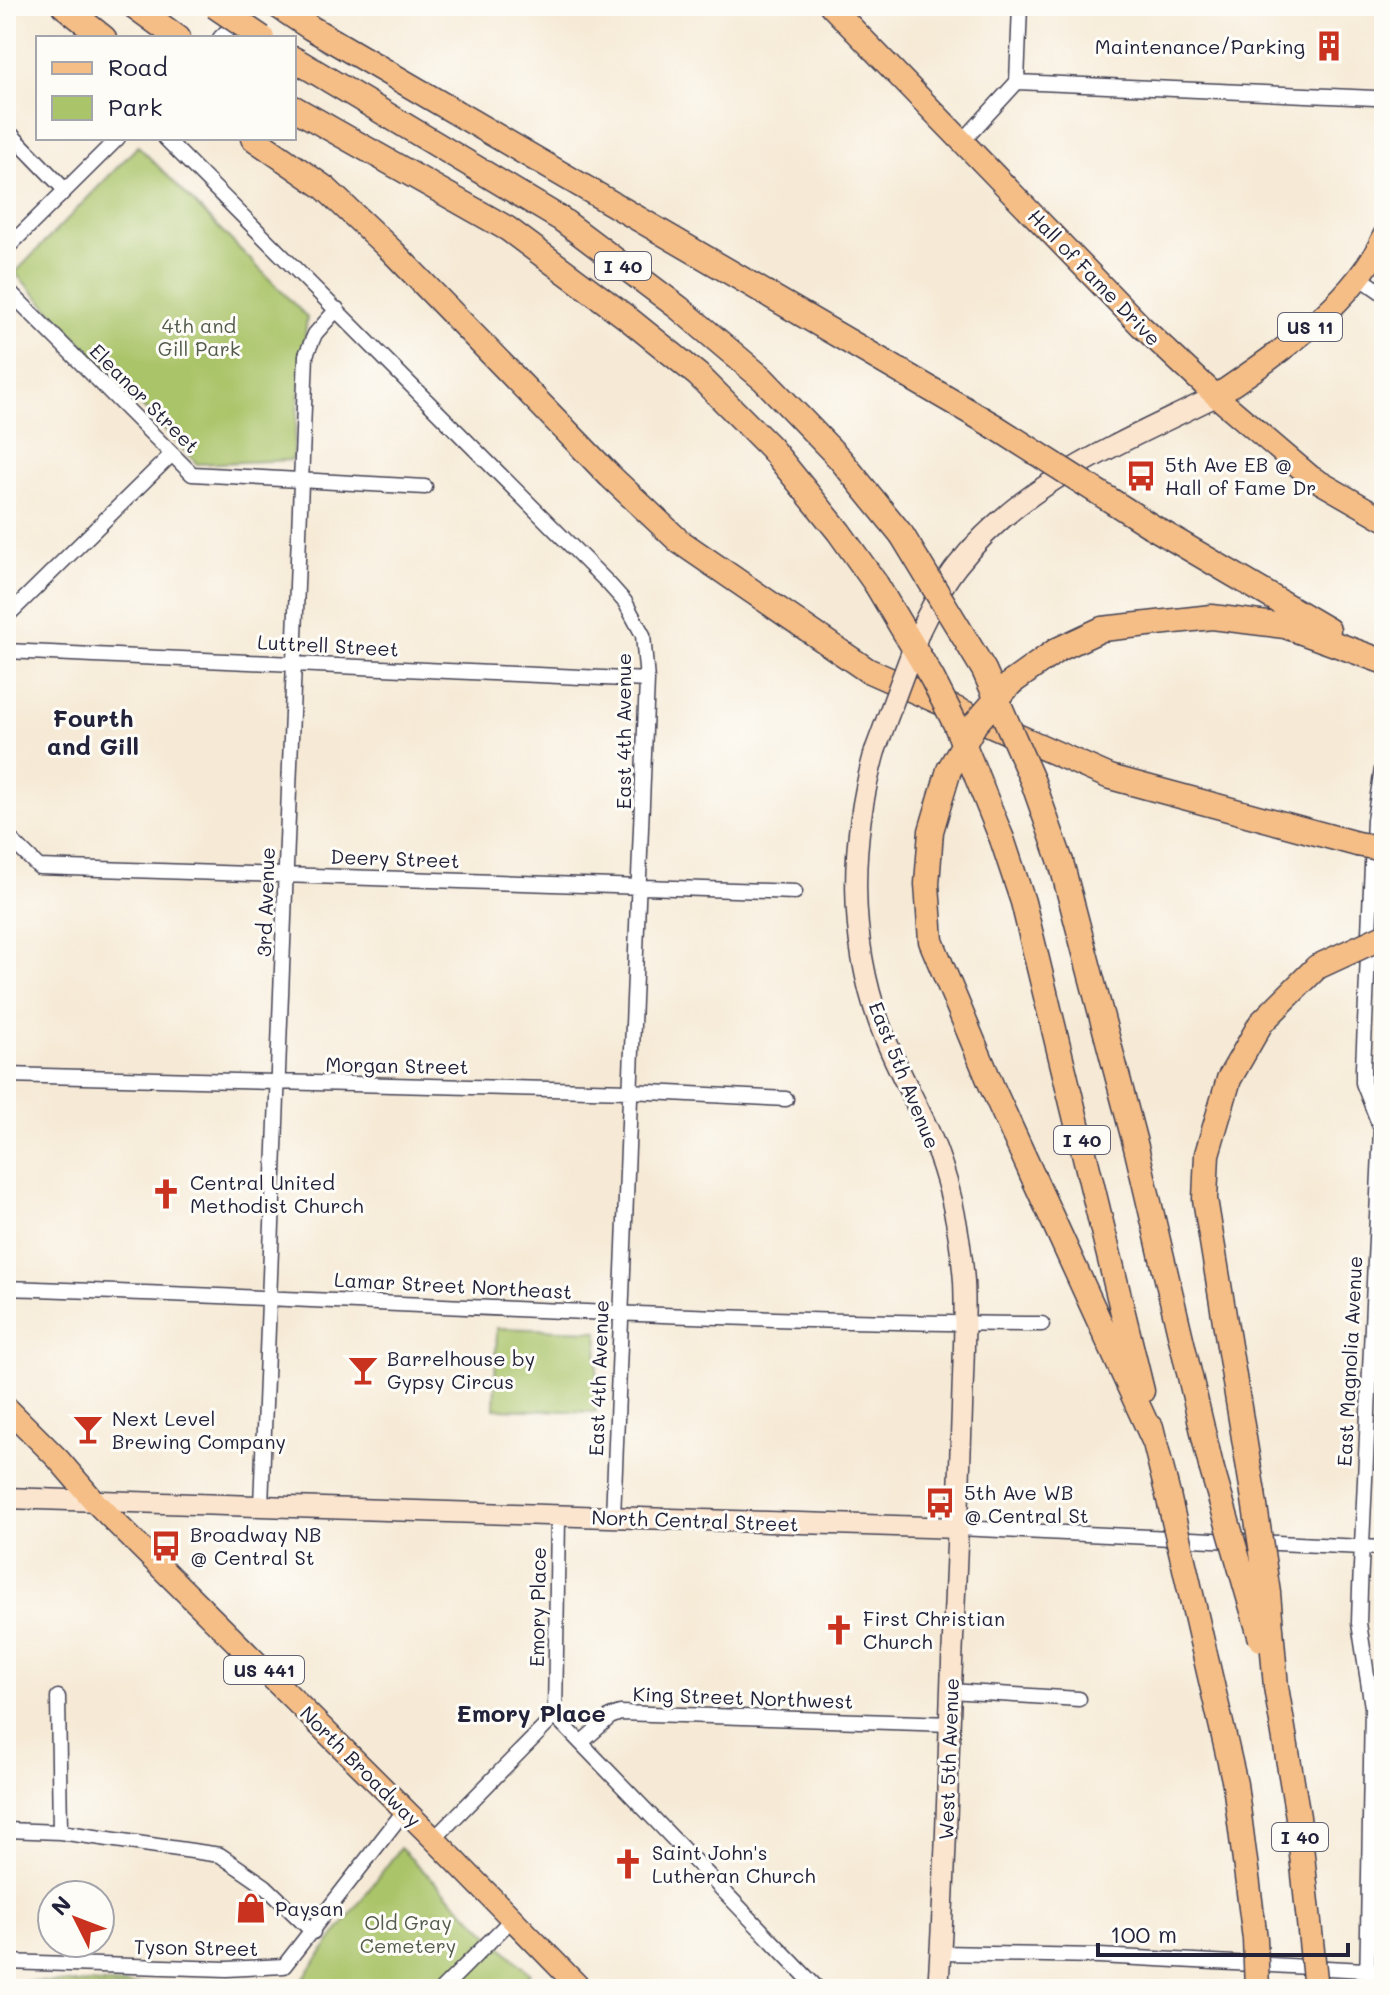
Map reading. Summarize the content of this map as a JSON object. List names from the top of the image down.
{
  "streets": {
    "highway": ["I 40"],
    "main road": [
      "Hall of Fame Drive",
      "US 11",
      "East 5th Avenue",
      "North Central Street",
      "US 441",
      "West 5th Avenue",
      "North Broadway"
    ],
    "street": [
      "Eleanor Street",
      "Luttrell Street",
      "East 4th Avenue",
      "Deery Street",
      "3rd Avenue",
      "Morgan Street",
      "Lamar Street Northeast",
      "East Magnolia Avenue",
      "Emory Place",
      "King Street Northwest",
      "Tyson Street"
    ]
  },
  "crossings": [
    ["Hall of Fame Drive", "US 11"],
    ["Hall of Fame Drive", "East 5th Avenue"],
    ["US 11", "East 5th Avenue"],
    ["Eleanor Street", "3rd Avenue"],
    ["Luttrell Street", "East 4th Avenue"],
    ["Luttrell Street", "3rd Avenue"],
    ["East 4th Avenue", "Deery Street"],
    ["East 4th Avenue", "3rd Avenue"],
    ["East 4th Avenue", "Morgan Street"],
    ["East 4th Avenue", "Lamar Street Northeast"],
    ["East 4th Avenue", "North Central Street"],
    ["Deery Street", "3rd Avenue"],
    ["3rd Avenue", "Morgan Street"],
    ["3rd Avenue", "Lamar Street Northeast"],
    ["3rd Avenue", "North Central Street"],
    ["East 5th Avenue", "Lamar Street Northeast"],
    ["East 5th Avenue", "North Central Street"],
    ["East 5th Avenue", "West 5th Avenue"],
    ["East Magnolia Avenue", "North Central Street"],
    ["North Central Street", "Emory Place"],
    ["North Central Street", "West 5th Avenue"],
    ["North Central Street", "North Broadway"],
    ["King Street Northwest", "West 5th Avenue"],
    ["North Broadway", "Tyson Street"]
  ],
  "districts": ["Fourth and Gill", "Emory Place"],
  "parks": ["4th and Gill Park", "Old Gray Cemetery"],
  "places": {
    "building": ["Maintenance/Parking"],
    "bus stop": ["5th Ave EB @ Hall of Fame Dr", "5th Ave WB @ Central St", "Broadway NB @ Central St"],
    "church": ["Central United Methodist Church", "First Christian Church", "Saint John's Lutheran Church"],
    "bar": ["Barrelhouse by Gypsy Circus", "Next Level Brewing Company"],
    "shop": ["Paysan"]
  },
  "legend": ["Road", "Park"],
  "scale_bar": "100 m",
  "north": "top left"
}
